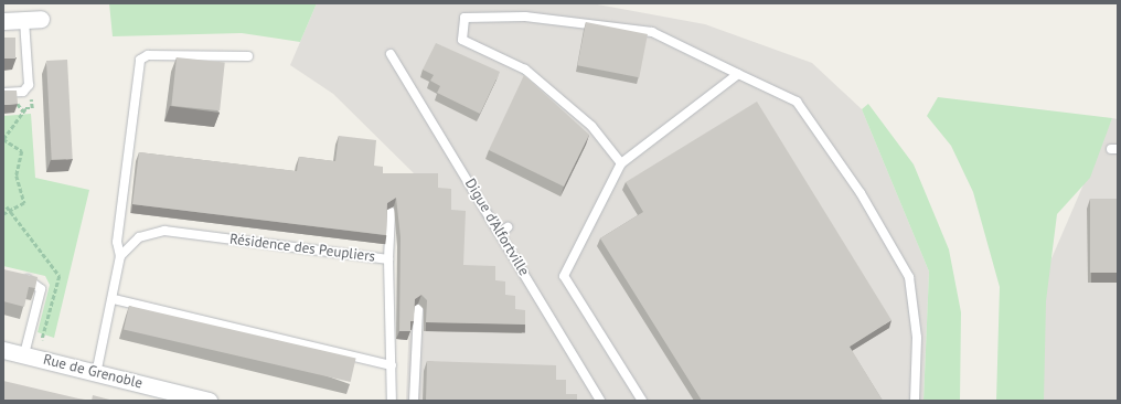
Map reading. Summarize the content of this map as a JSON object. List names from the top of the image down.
{
  "streets": {
    "street": ["Rue de Grenoble"],
    "lane": ["Digue d'Alfortville", "Résidence des Peupliers"]
  }
}
